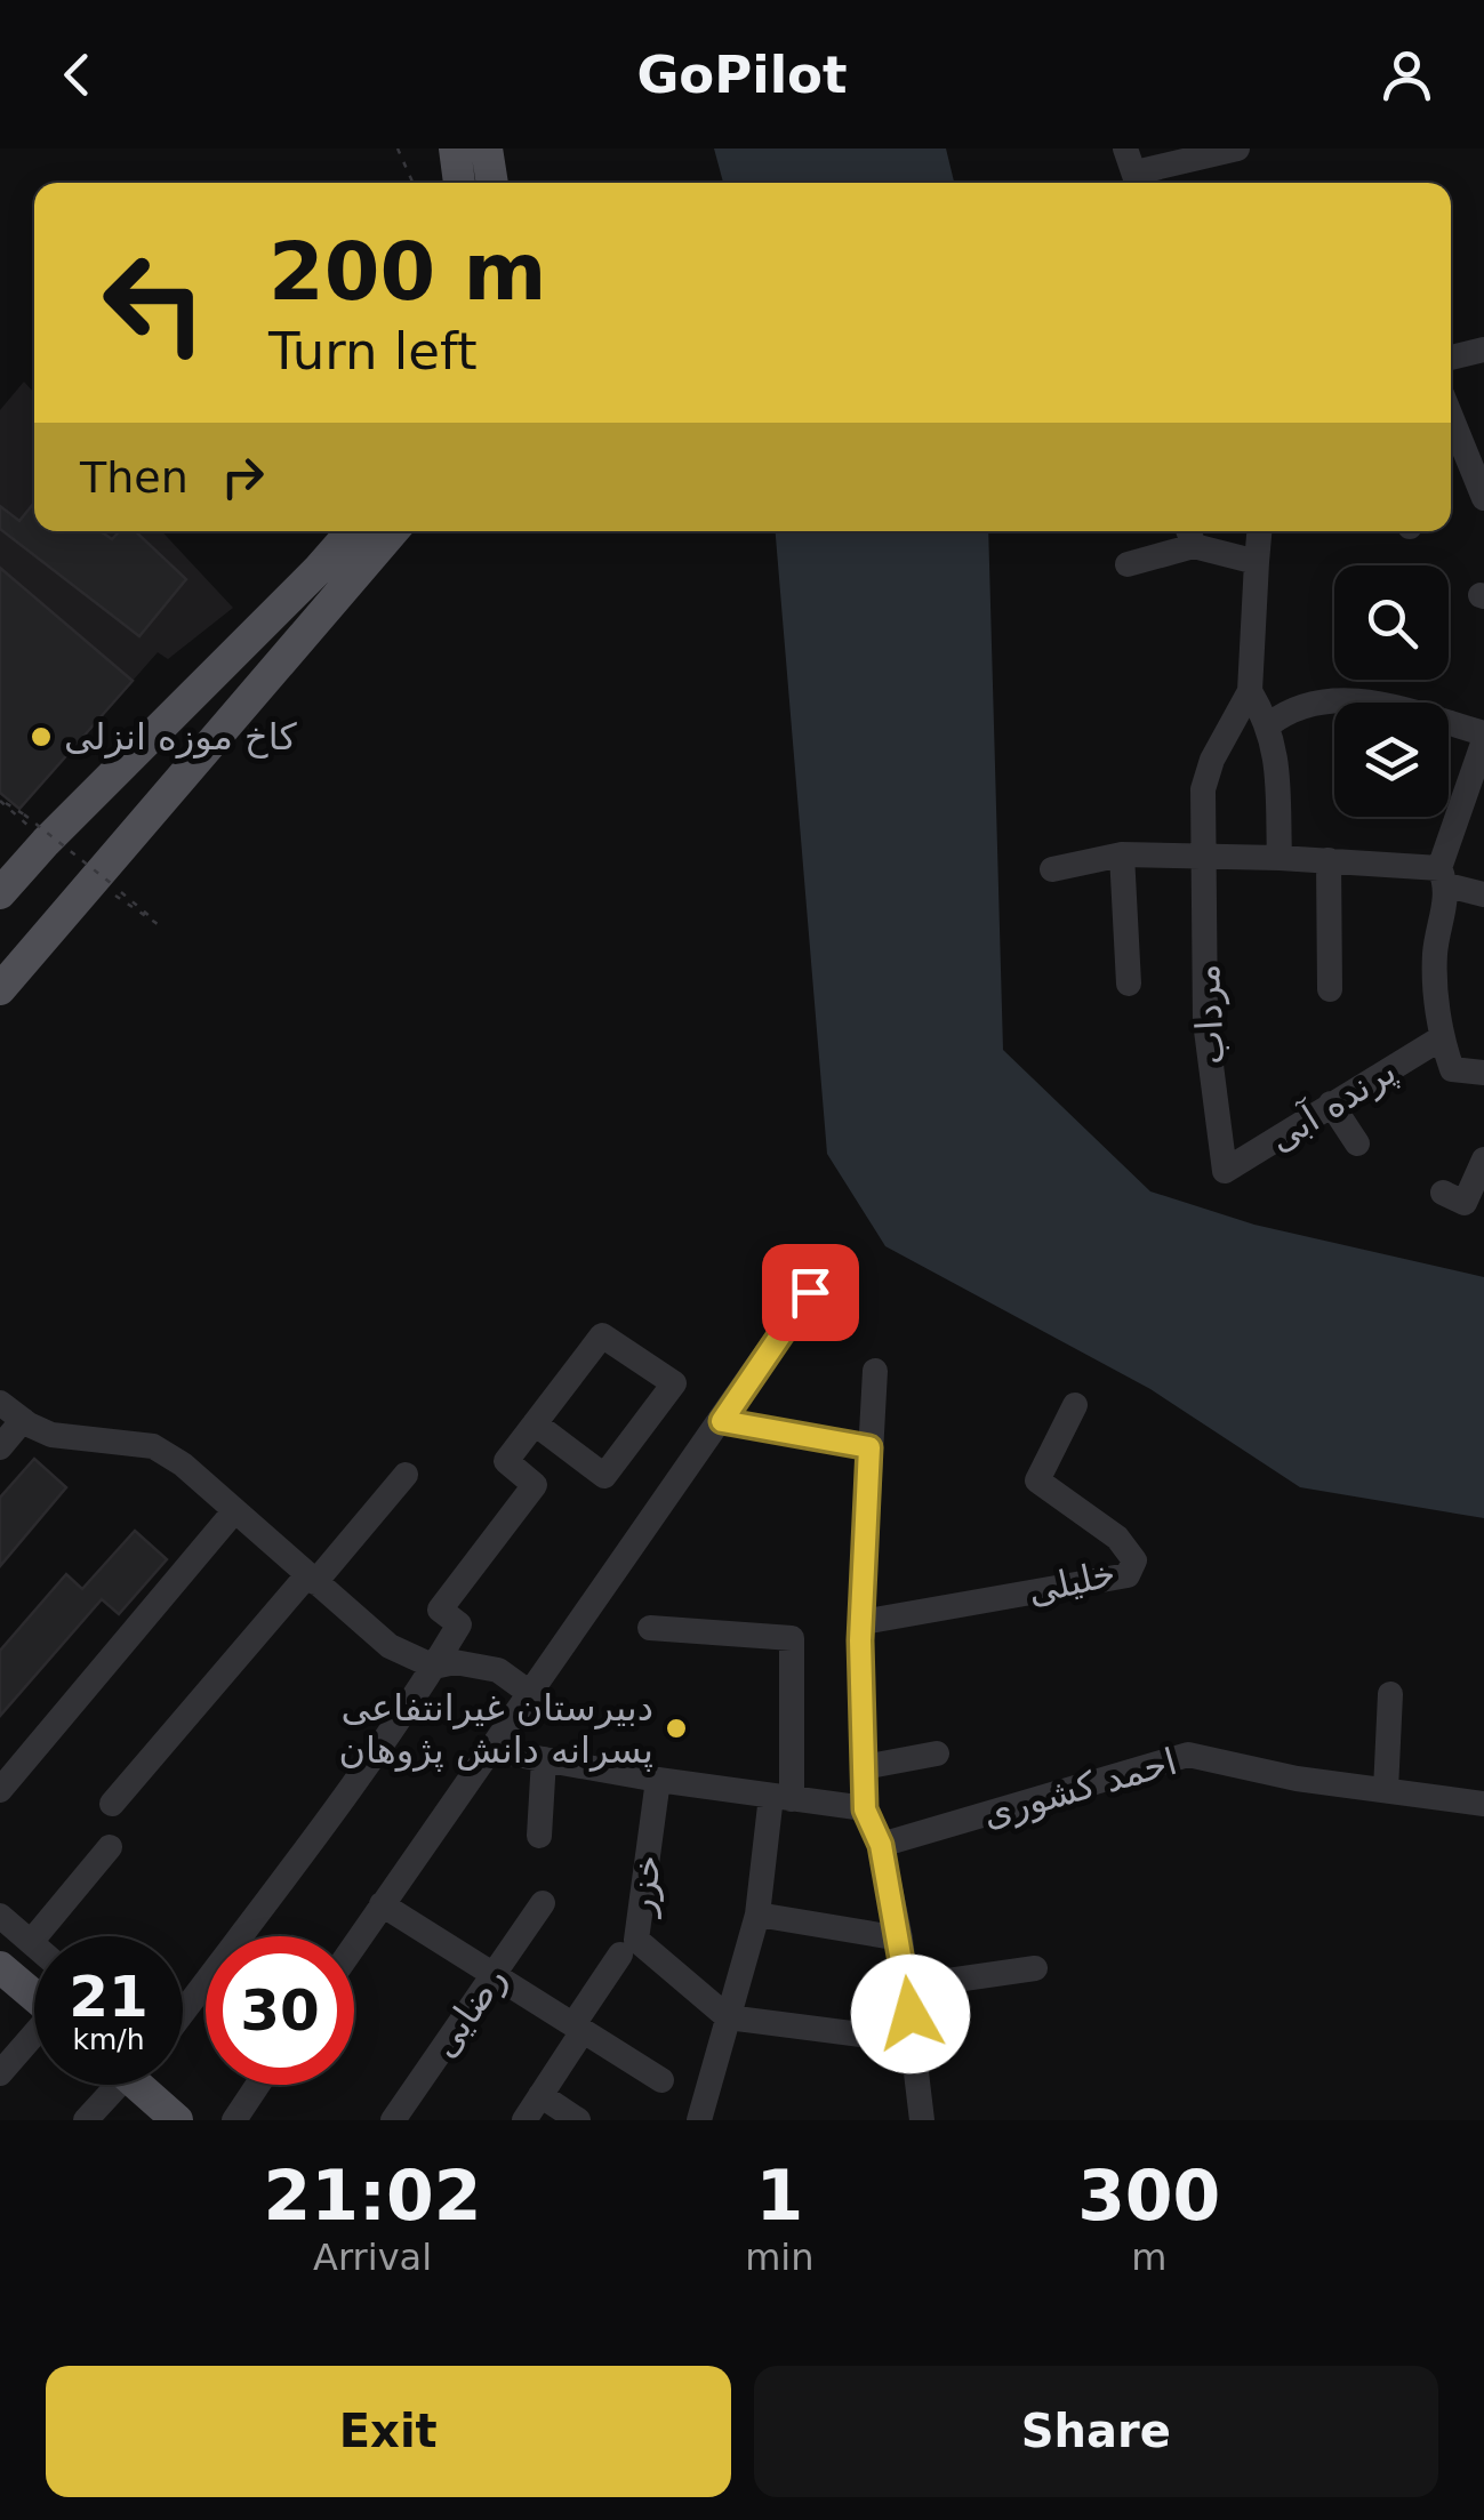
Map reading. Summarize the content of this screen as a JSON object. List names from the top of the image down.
{
  "streets": {
    "street": [
      "مرداب",
      "پرنده آبی",
      "خلیلی",
      "احمد کشوری",
      "خزر",
      "رضایی"
    ]
  },
  "crossings": [
    ["مرداب", "پرنده آبی"]
  ],
  "places": ["کاخ موزه انزلی", "دبیرستان غیرانتفاعی پسرانه دانش پژوهان"],
  "page": {
    "header": "GoPilot",
    "turn": ["200 m", "Turn left"],
    "then": "Then",
    "speed": "21 km/h",
    "limit": "30",
    "eta": [
      "21:02",
      "Arrival",
      "1",
      "min",
      "300",
      "m"
    ],
    "buttons": ["Exit", "Share"]
  }
}
